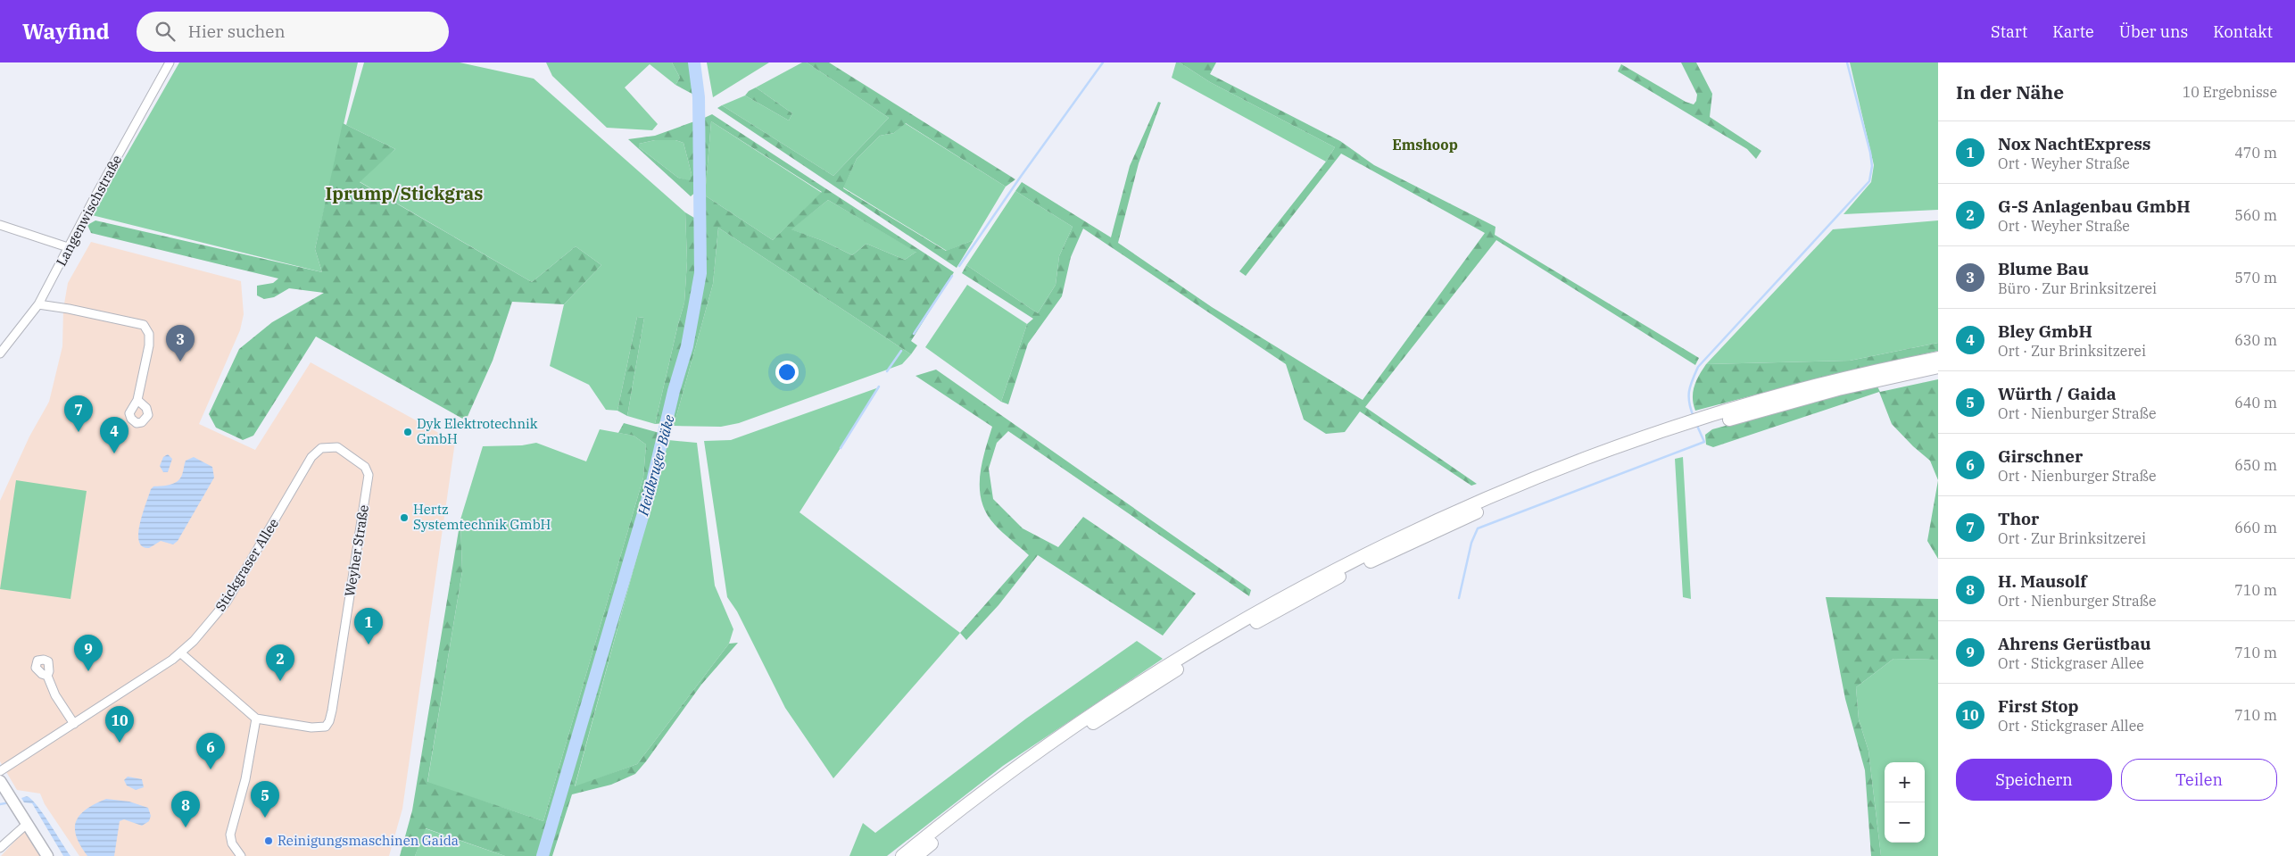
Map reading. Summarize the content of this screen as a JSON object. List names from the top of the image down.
{
  "streets": {
    "street": ["Langenwischstraße", "Weyher Straße", "Stickgraser Allee"]
  },
  "crossings": [
    ["Weyher Straße", "Stickgraser Allee"]
  ],
  "districts": ["Emshoop", "Iprump/Stickgras"],
  "water": ["Heidkruger Bäke"],
  "places": ["Dyk Elektrotechnik GmbH", "Hertz Systemtechnik GmbH", "Reinigungsmaschinen Gaida"],
  "page": {
    "header": "Wayfind",
    "search": "Hier suchen",
    "nav": [
      "Start",
      "Karte",
      "Über uns",
      "Kontakt"
    ],
    "heading": ["In der Nähe", "10 Ergebnisse"],
    "list": [
      {
        "mark": "1",
        "name": "Nox NachtExpress",
        "note": "Ort · Weyher Straße",
        "value": "470 m"
      },
      {
        "mark": "2",
        "name": "G-S Anlagenbau GmbH",
        "note": "Ort · Weyher Straße",
        "value": "560 m"
      },
      {
        "mark": "3",
        "name": "Blume Bau",
        "note": "Büro · Zur Brinksitzerei",
        "value": "570 m"
      },
      {
        "mark": "4",
        "name": "Bley GmbH",
        "note": "Ort · Zur Brinksitzerei",
        "value": "630 m"
      },
      {
        "mark": "5",
        "name": "Würth / Gaida",
        "note": "Ort · Nienburger Straße",
        "value": "640 m"
      },
      {
        "mark": "6",
        "name": "Girschner",
        "note": "Ort · Nienburger Straße",
        "value": "650 m"
      },
      {
        "mark": "7",
        "name": "Thor",
        "note": "Ort · Zur Brinksitzerei",
        "value": "660 m"
      },
      {
        "mark": "8",
        "name": "H. Mausolf",
        "note": "Ort · Nienburger Straße",
        "value": "710 m"
      },
      {
        "mark": "9",
        "name": "Ahrens Gerüstbau",
        "note": "Ort · Stickgraser Allee",
        "value": "710 m"
      },
      {
        "mark": "10",
        "name": "First Stop",
        "note": "Ort · Stickgraser Allee",
        "value": "710 m"
      }
    ],
    "pins": [
      "3",
      "7",
      "4",
      "1",
      "9",
      "2",
      "10",
      "6",
      "5",
      "8"
    ],
    "buttons": ["Speichern", "Teilen"],
    "map_buttons": ["+", "−"]
  }
}
